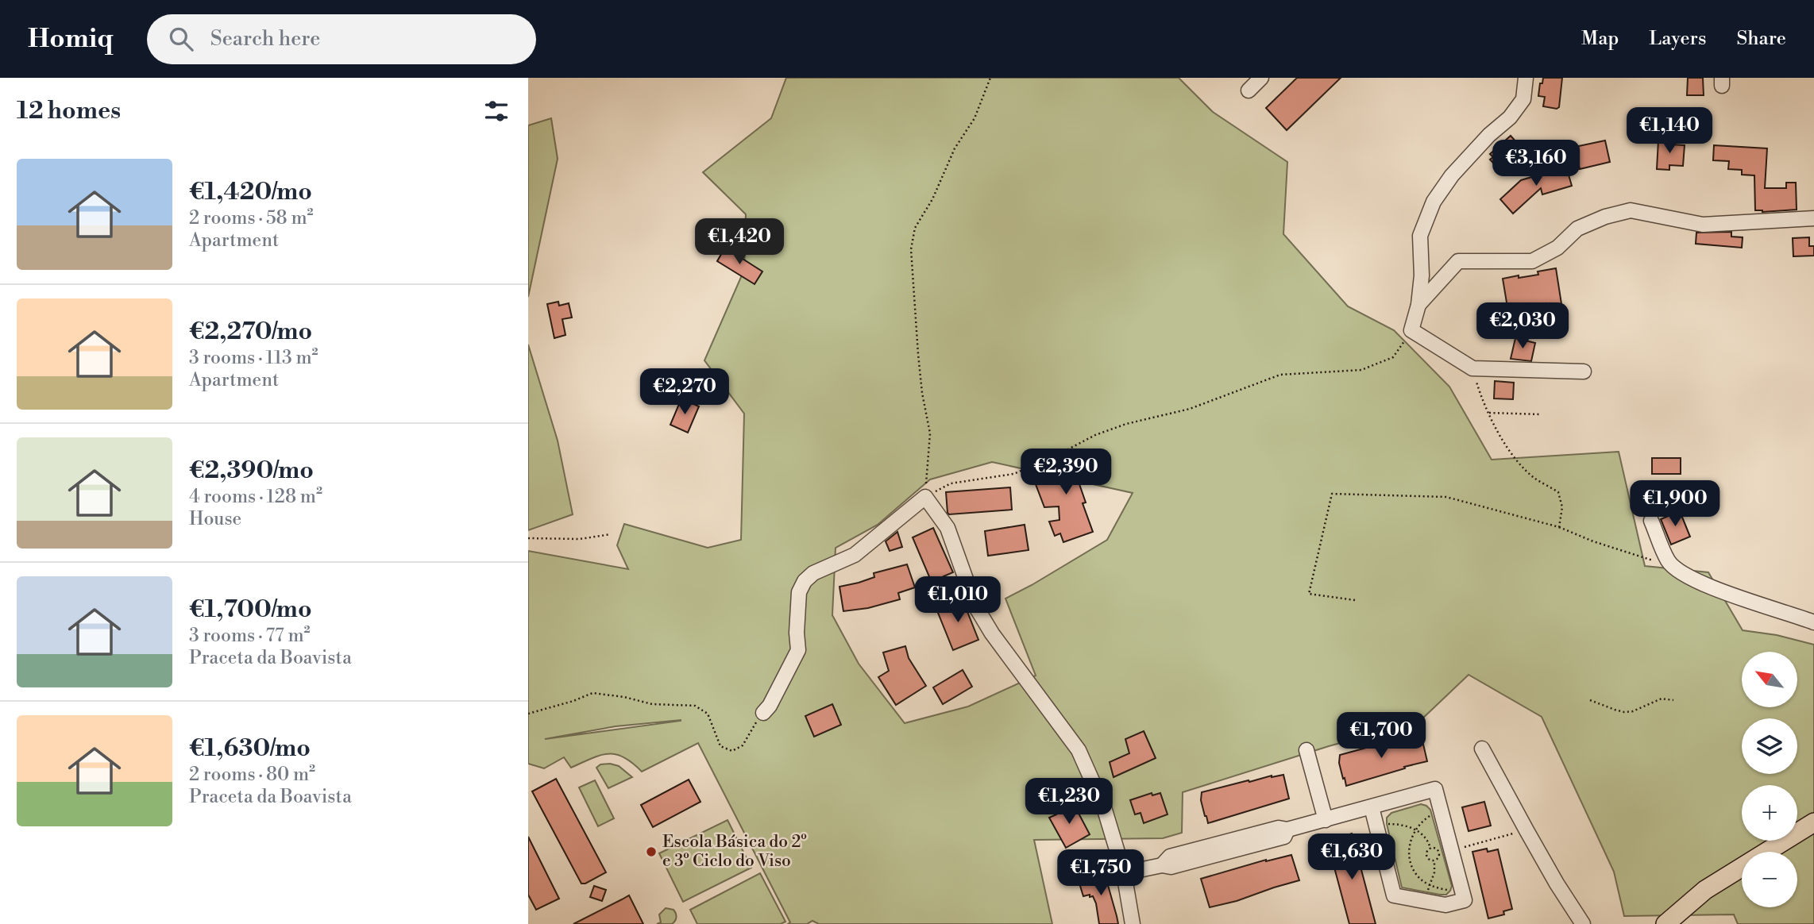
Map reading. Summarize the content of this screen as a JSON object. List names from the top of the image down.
{
  "places": ["Escola Básica do 2º e 3º Ciclo do Viso"],
  "north": "top left",
  "page": {
    "header": "Homiq",
    "search": "Search here",
    "nav": ["Map", "Layers", "Share"],
    "heading": "12 homes",
    "price": [
      "€1,140",
      "€3,160",
      "€1,420",
      "€2,030",
      "€2,270",
      "€2,390",
      "€1,900",
      "€1,010",
      "€1,700",
      "€1,230",
      "€1,630",
      "€1,750"
    ],
    "list": [
      {
        "name": "€1,420/mo",
        "note": "2 rooms · 58 m² · Apartment"
      },
      {
        "name": "€2,270/mo",
        "note": "3 rooms · 113 m² · Apartment"
      },
      {
        "name": "€2,390/mo",
        "note": "4 rooms · 128 m² · House"
      },
      {
        "name": "€1,700/mo",
        "note": "3 rooms · 77 m² · Praceta da Boavista"
      },
      {
        "name": "€1,630/mo",
        "note": "2 rooms · 80 m² · Praceta da Boavista"
      }
    ],
    "map_buttons": ["+", "−"]
  }
}
